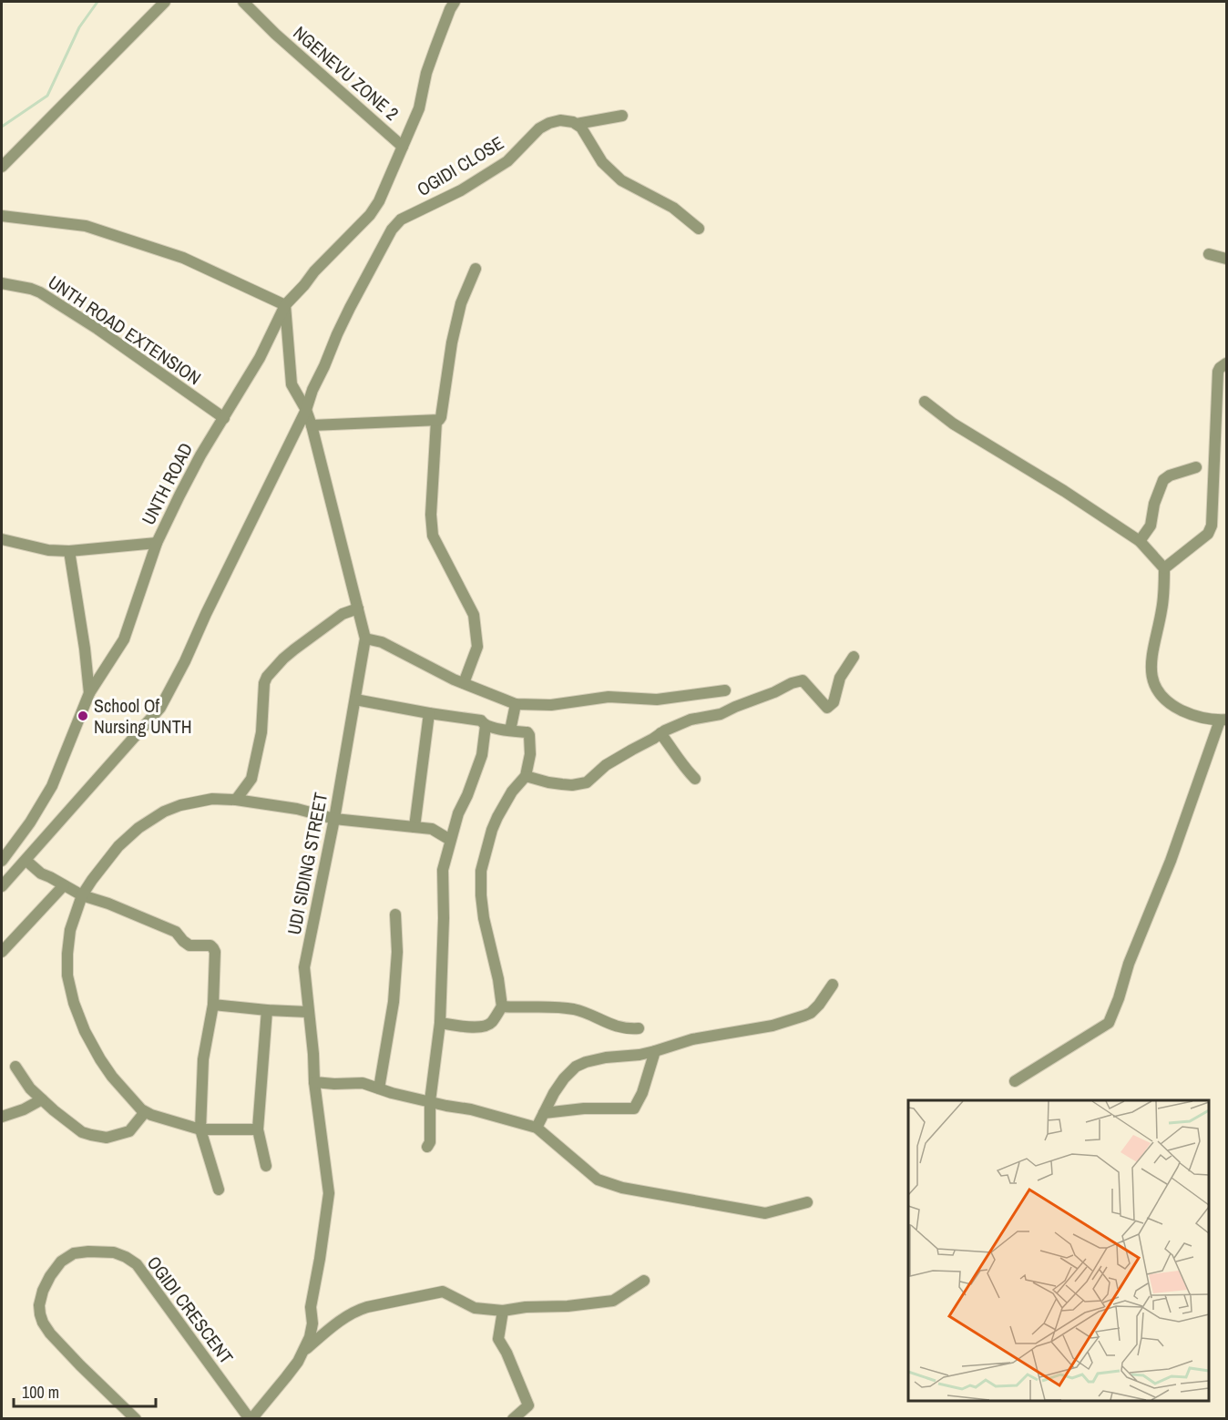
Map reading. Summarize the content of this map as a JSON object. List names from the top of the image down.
{
  "streets": {
    "street": [
      "NGENEVU ZONE 2",
      "OGIDI CLOSE",
      "UNTH ROAD EXTENSION",
      "UNTH ROAD",
      "UDI SIDING STREET",
      "OGIDI CRESCENT"
    ]
  },
  "crossings": [
    ["NGENEVU ZONE 2", "UNTH ROAD"],
    ["OGIDI CLOSE", "UDI SIDING STREET"],
    ["UNTH ROAD EXTENSION", "UNTH ROAD"],
    ["UNTH ROAD", "UDI SIDING STREET"],
    ["UDI SIDING STREET", "OGIDI CRESCENT"]
  ],
  "places": ["School Of Nursing UNTH"],
  "scale_bar": "100 m"
}
